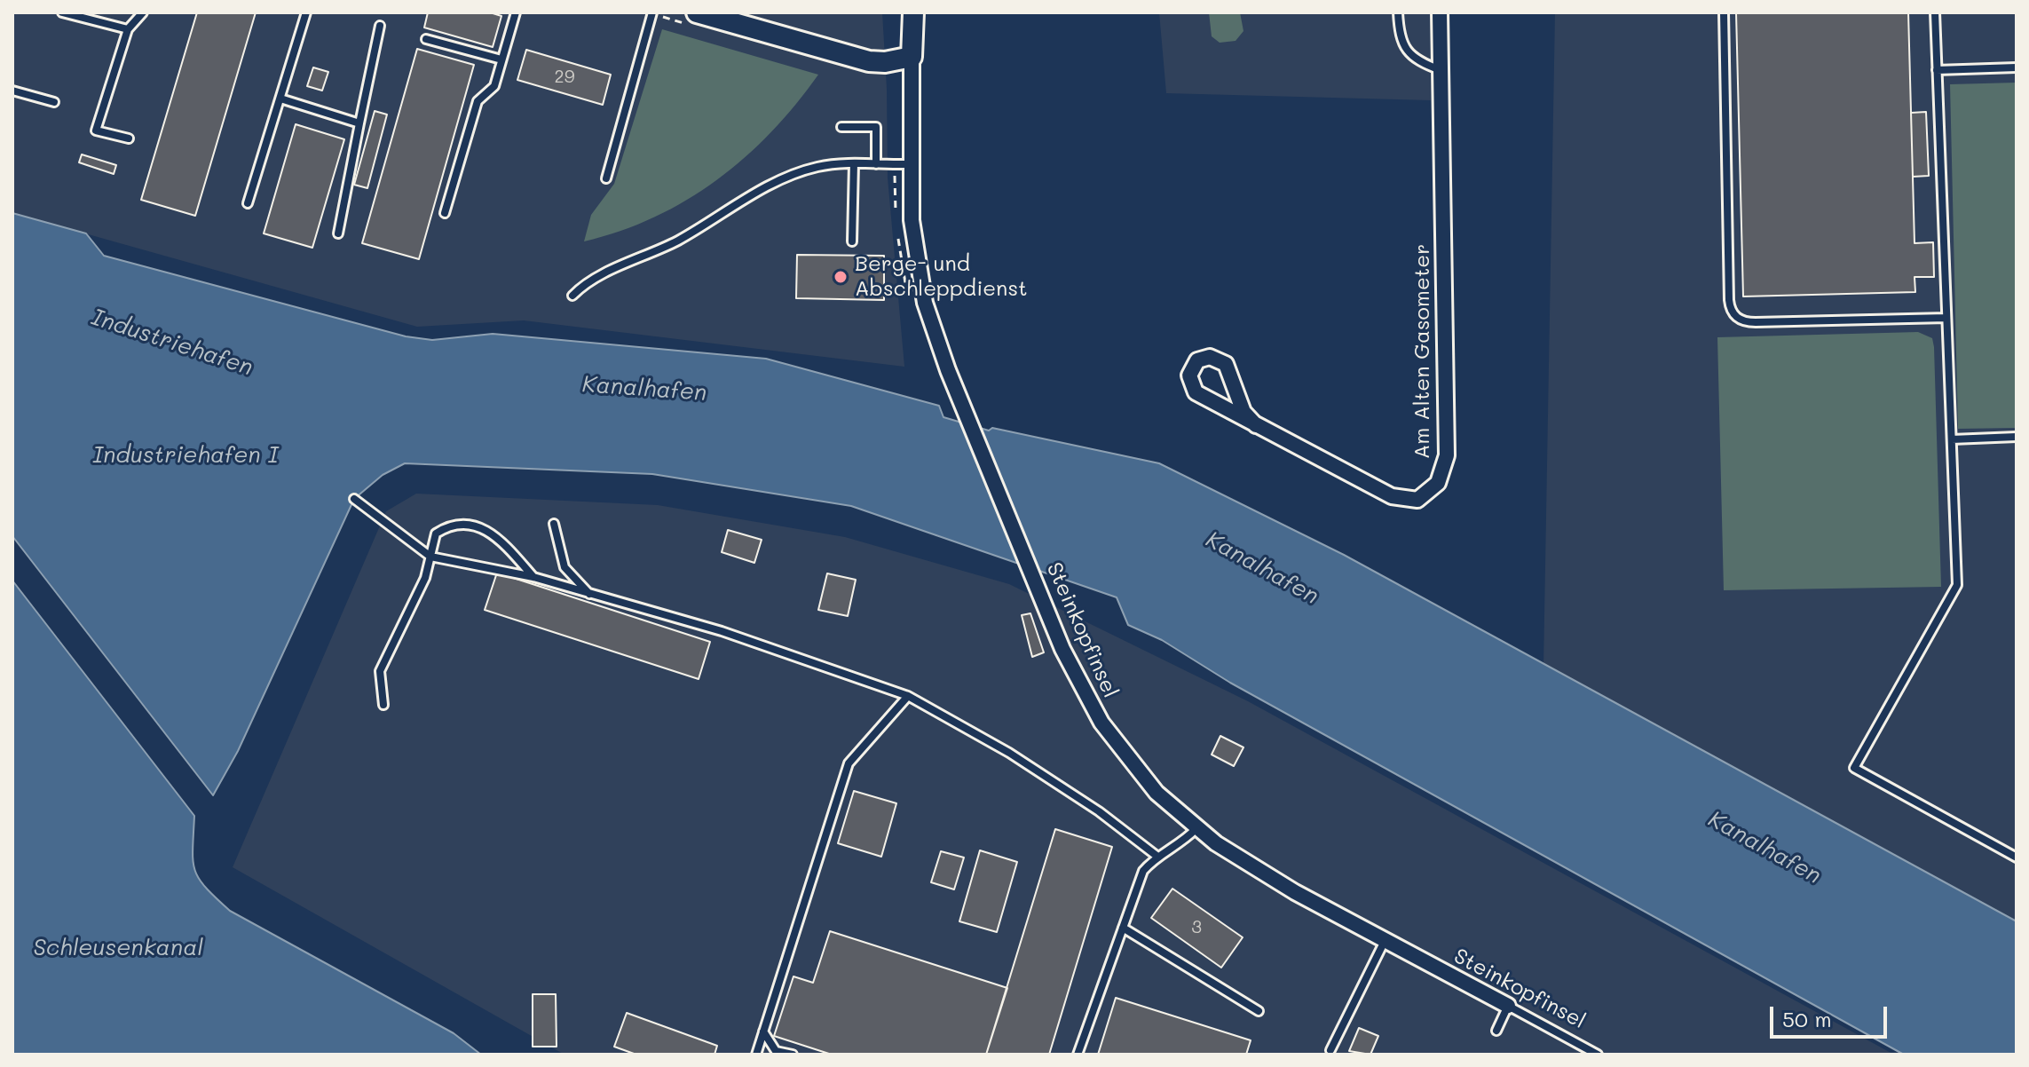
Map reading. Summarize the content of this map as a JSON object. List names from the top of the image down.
{
  "streets": {
    "street": ["Am Alten Gasometer", "Steinkopfinsel"]
  },
  "water": [
    "Industriehafen",
    "Kanalhafen",
    "Industriehafen I",
    "Schleusenkanal"
  ],
  "places": ["Berge- und Abschleppdienst"],
  "house_numbers": ["29", "3"],
  "scale_bar": "50 m"
}
